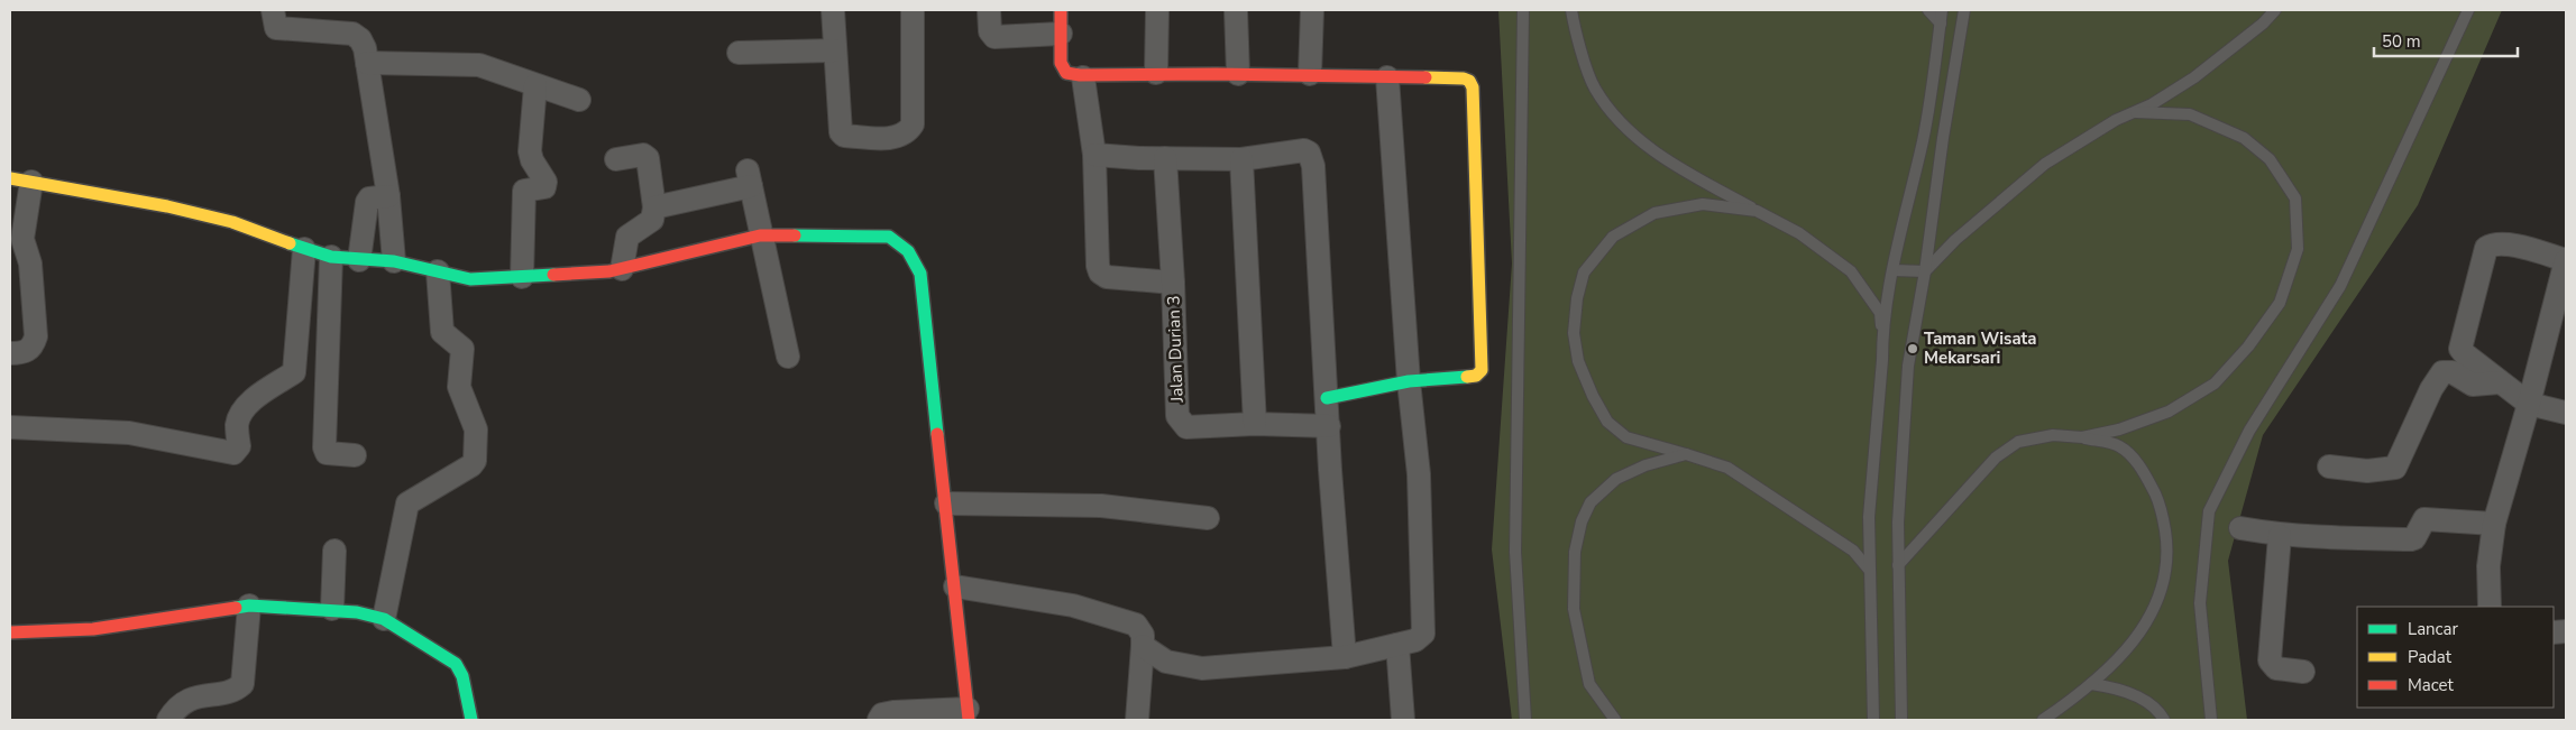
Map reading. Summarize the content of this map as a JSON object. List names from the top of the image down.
{
  "streets": {
    "street": ["Jalan Durian 3"]
  },
  "places": ["Taman Wisata Mekarsari"],
  "legend": ["Lancar", "Padat", "Macet"],
  "scale_bar": "50 m"
}
